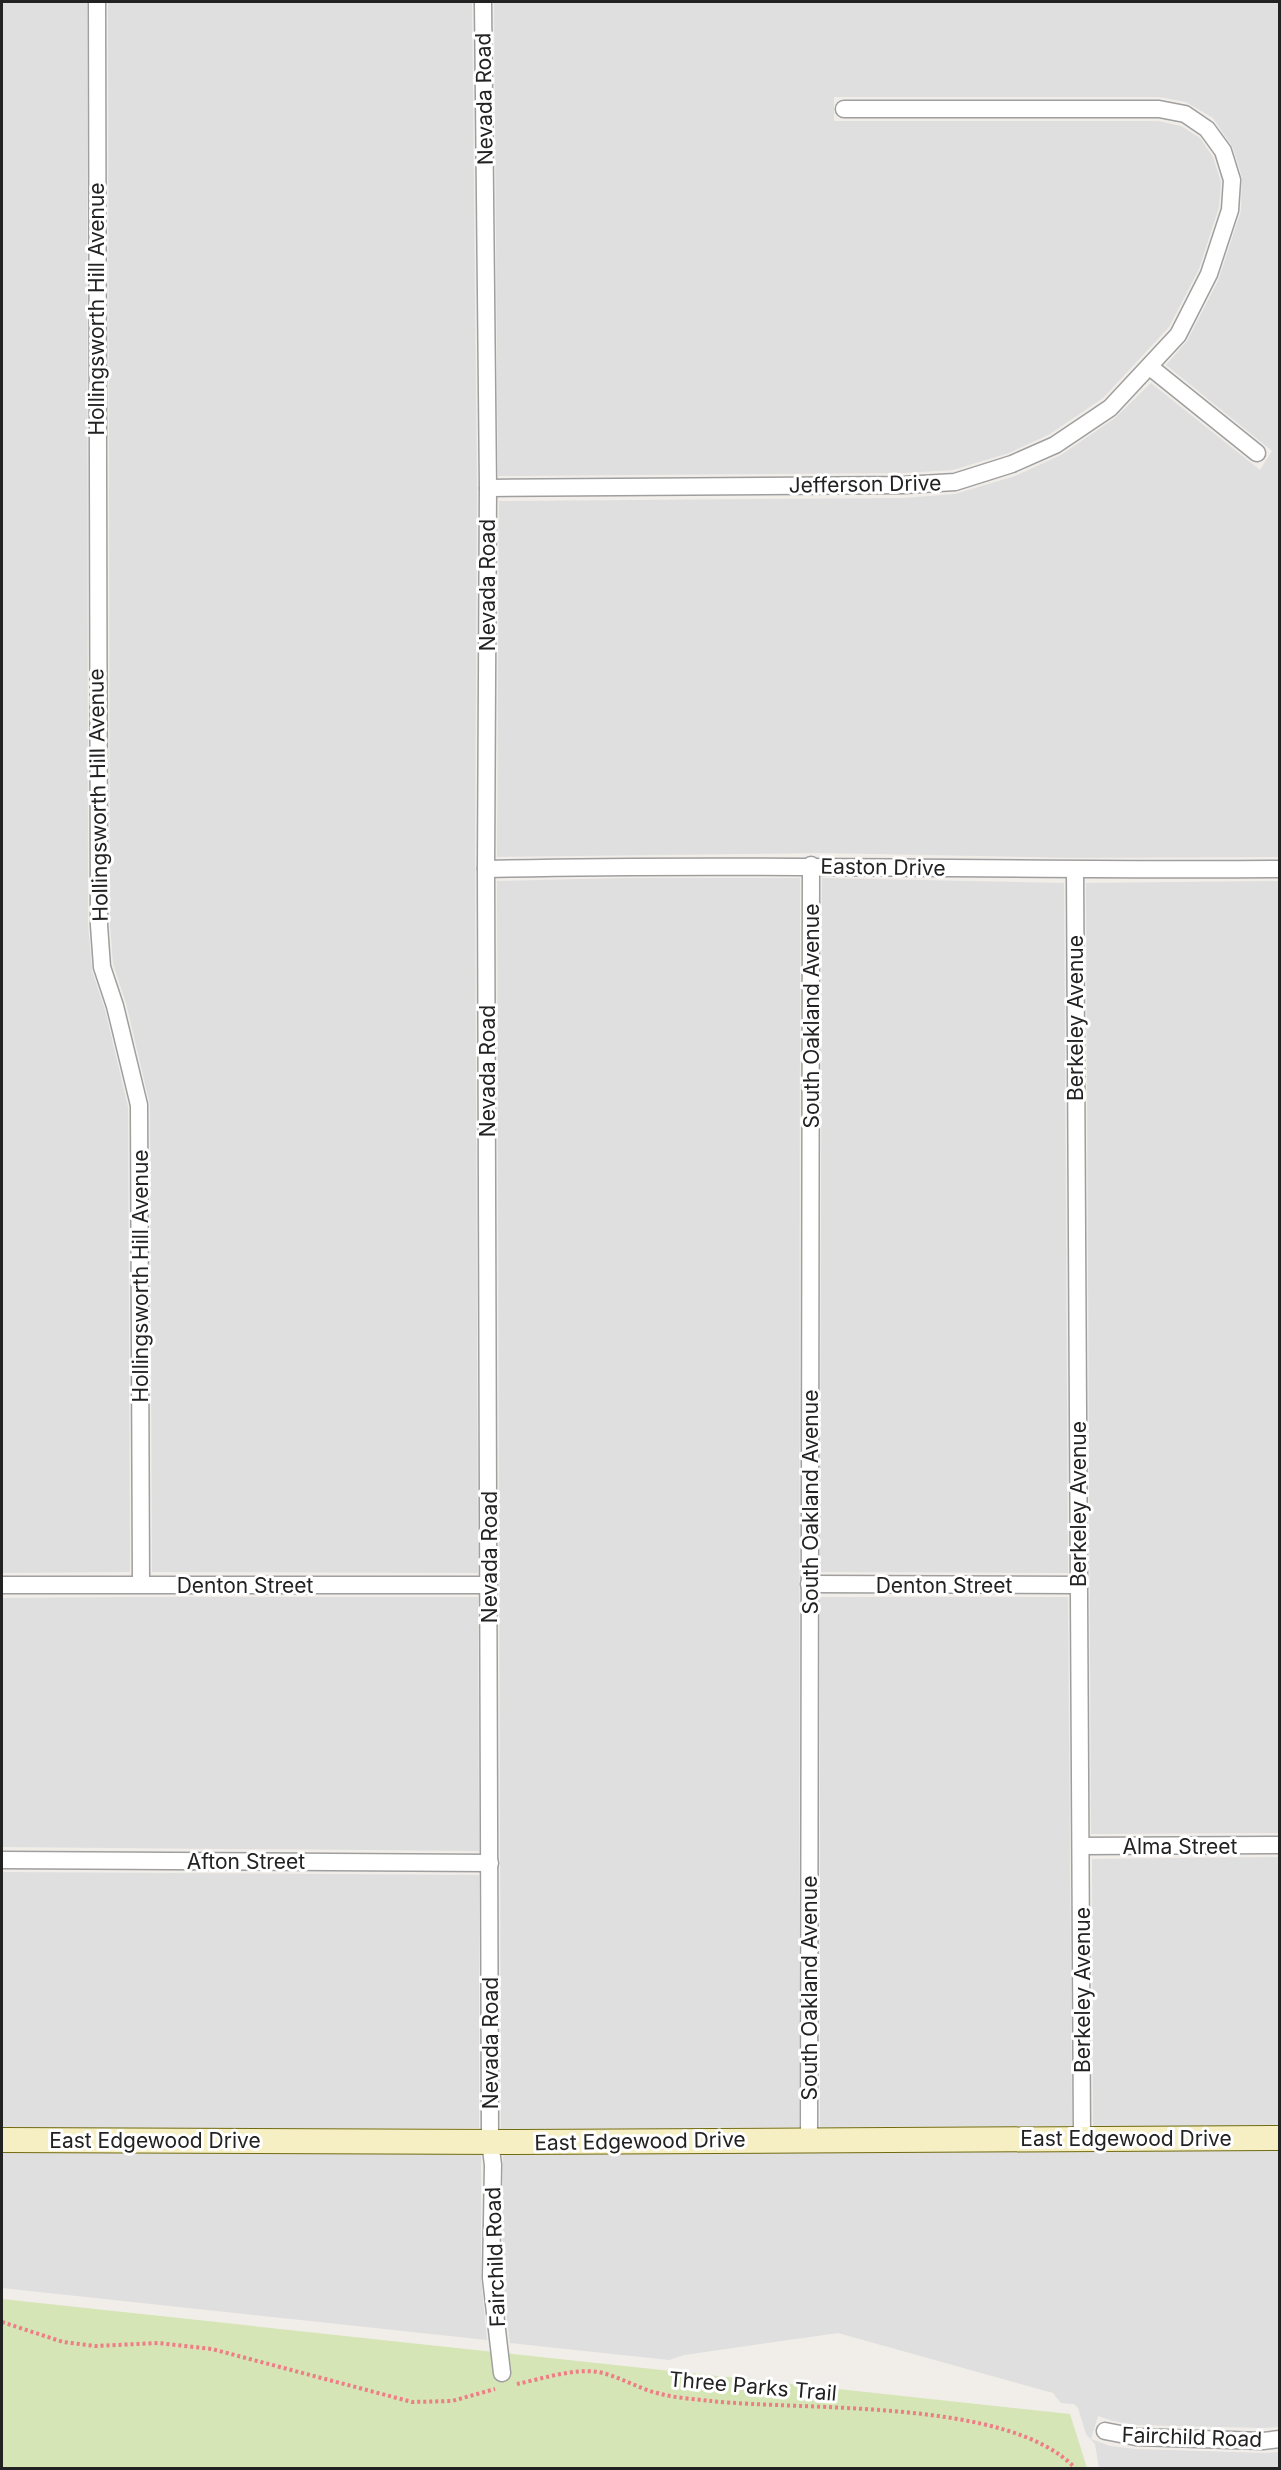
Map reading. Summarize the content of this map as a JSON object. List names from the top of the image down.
{
  "streets": {
    "street": [
      "Nevada Road",
      "Hollingsworth Hill Avenue",
      "Jefferson Drive",
      "Easton Drive",
      "South Oakland Avenue",
      "Berkeley Avenue",
      "Denton Street",
      "Alma Street",
      "Afton Street",
      "East Edgewood Drive",
      "Fairchild Road"
    ],
    "path": ["Three Parks Trail"]
  },
  "crossings": [
    ["Nevada Road", "Jefferson Drive"],
    ["Nevada Road", "Easton Drive"],
    ["Nevada Road", "Denton Street"],
    ["Nevada Road", "Afton Street"],
    ["Nevada Road", "East Edgewood Drive"],
    ["Nevada Road", "Fairchild Road"],
    ["Hollingsworth Hill Avenue", "Denton Street"],
    ["Easton Drive", "South Oakland Avenue"],
    ["Easton Drive", "Berkeley Avenue"],
    ["South Oakland Avenue", "Denton Street"],
    ["South Oakland Avenue", "East Edgewood Drive"],
    ["Berkeley Avenue", "Denton Street"],
    ["Berkeley Avenue", "Alma Street"],
    ["Berkeley Avenue", "East Edgewood Drive"],
    ["East Edgewood Drive", "Fairchild Road"],
    ["Fairchild Road", "Three Parks Trail"]
  ]
}
